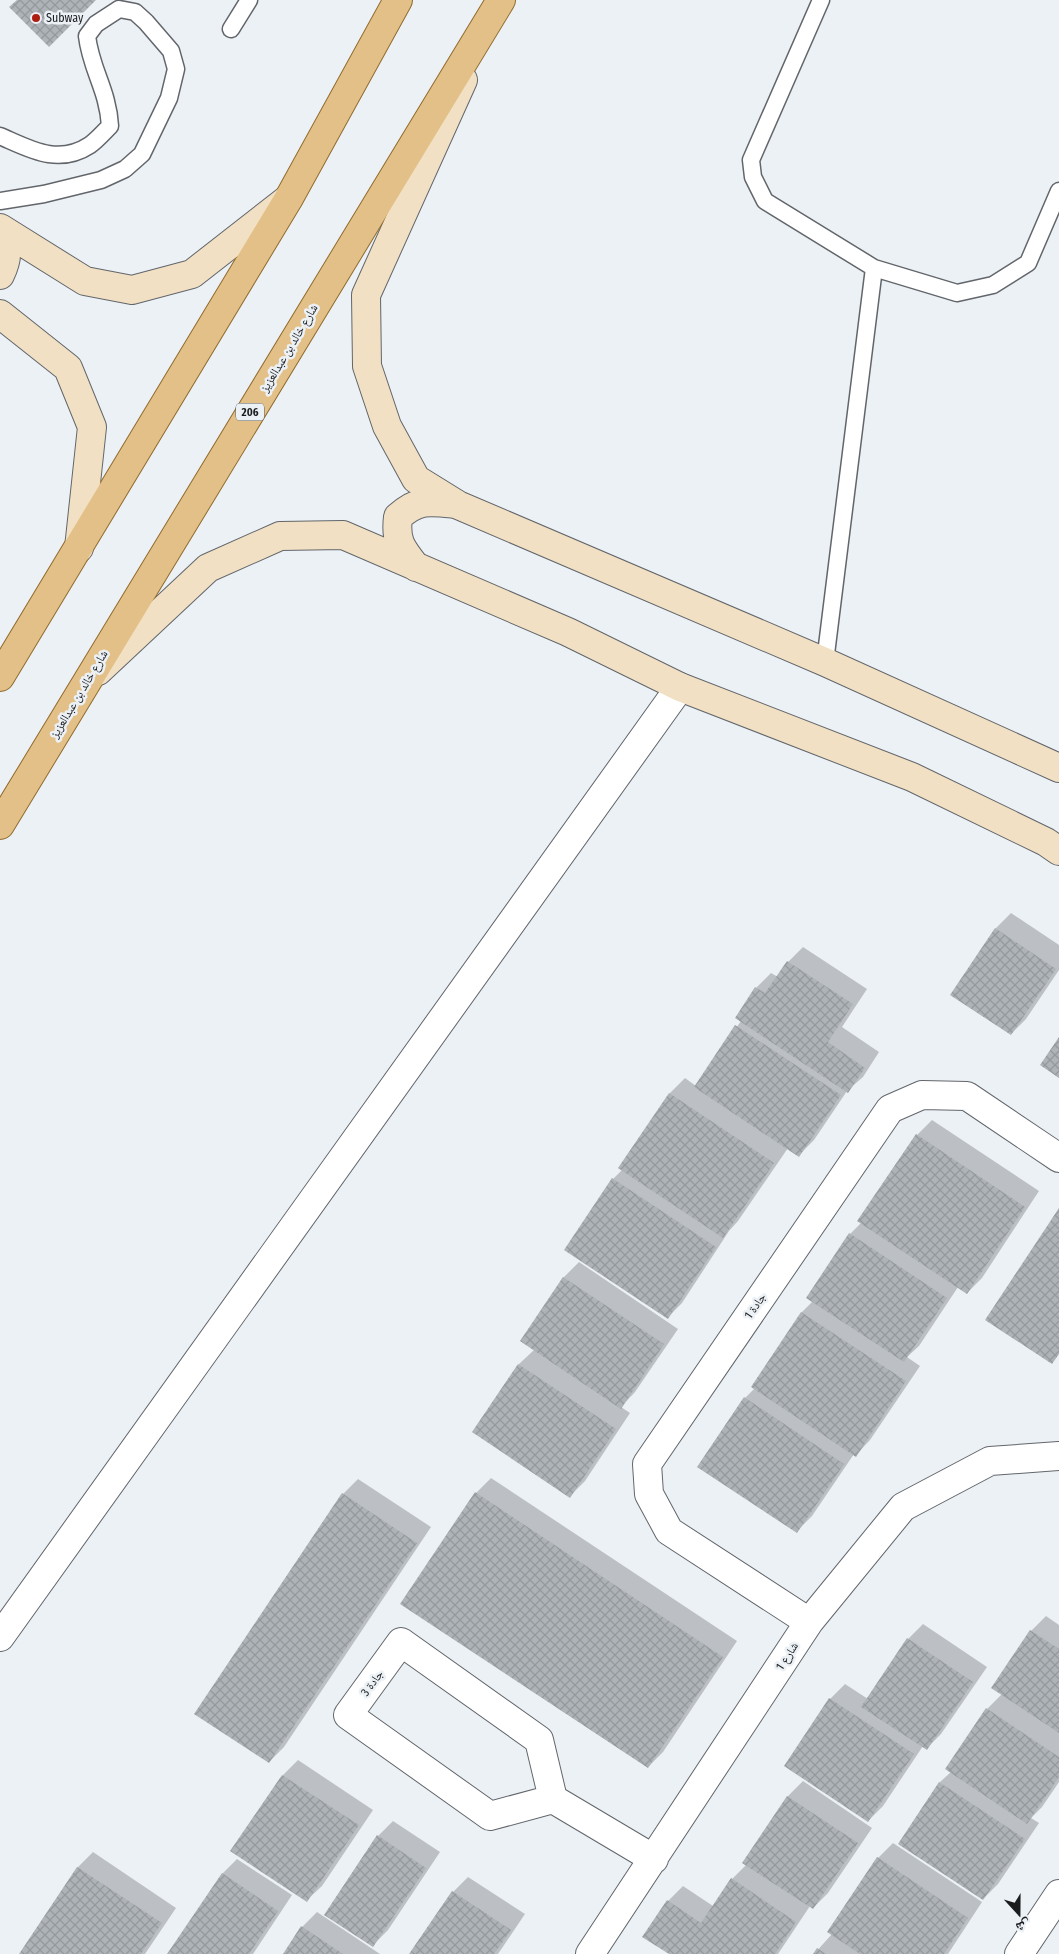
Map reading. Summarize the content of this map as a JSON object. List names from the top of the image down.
{
  "streets": {
    "main road": ["شارع خالد بن عبدالعزيز", "206"],
    "street": ["جادة 1", "شارع 1", "جادة 3"]
  },
  "crossings": [
    ["جادة 1", "شارع 1"]
  ],
  "places": ["Subway"],
  "north": "bottom"
}
